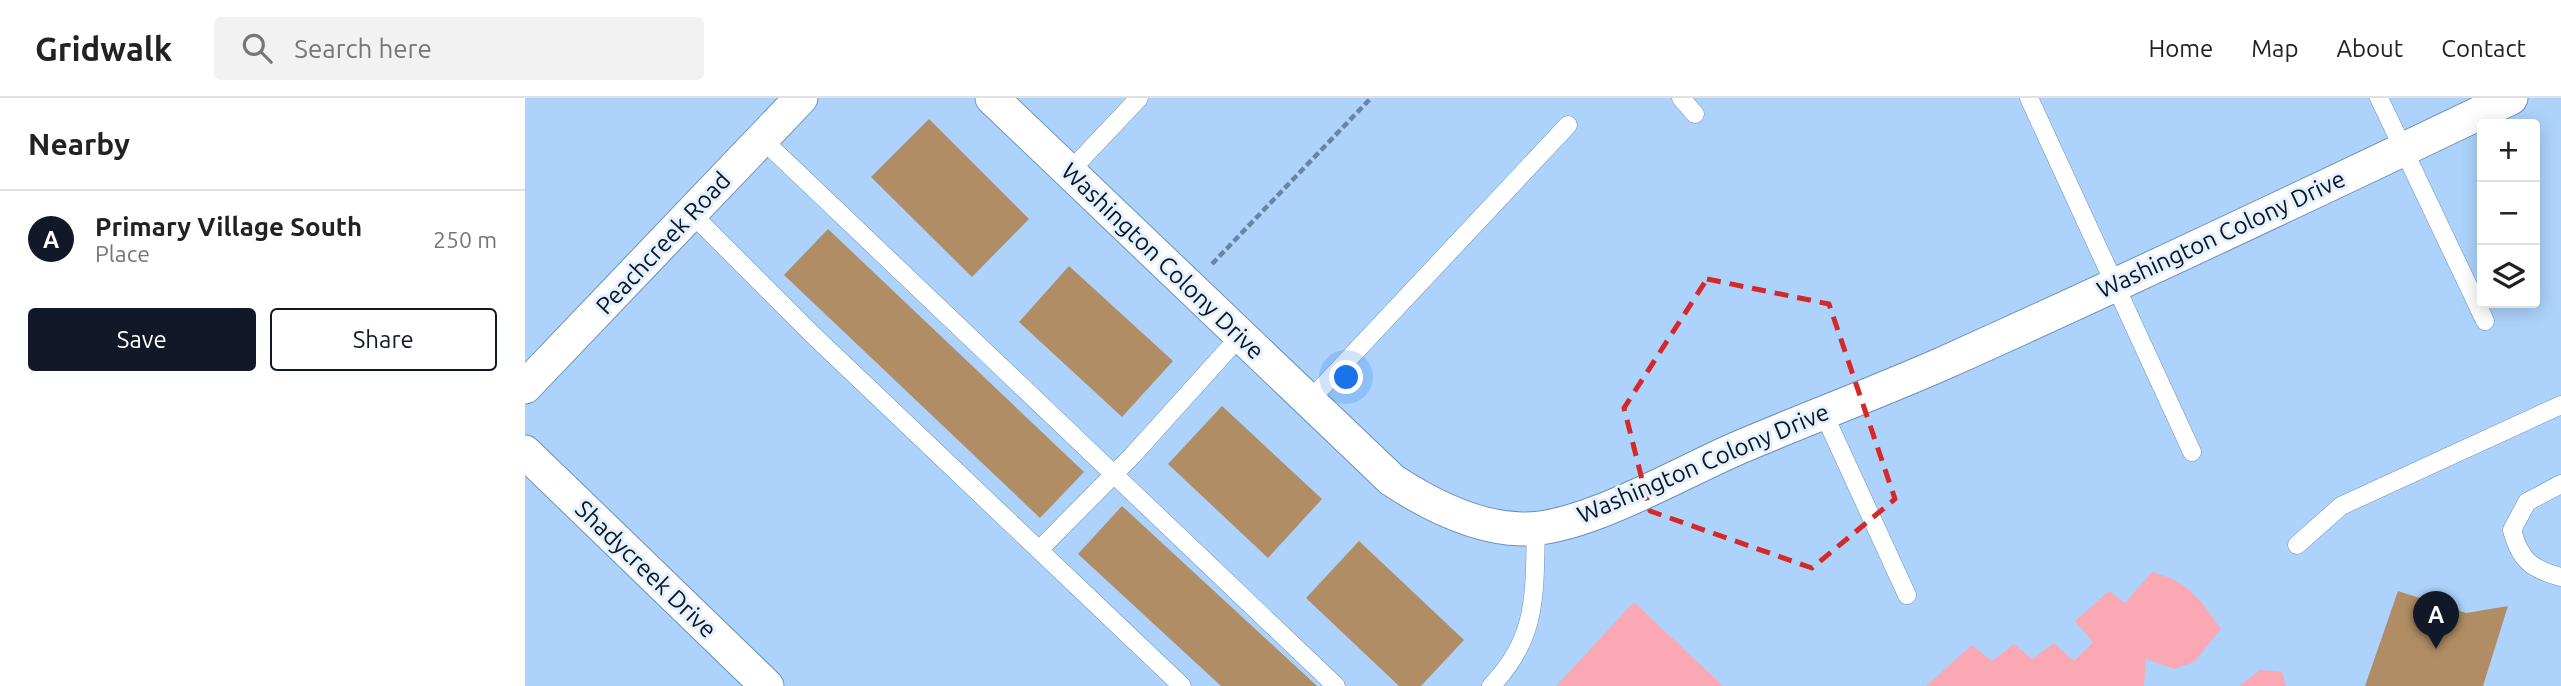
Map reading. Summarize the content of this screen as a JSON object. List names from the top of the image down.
{
  "streets": {
    "street": ["Washington Colony Drive", "Peachcreek Road", "Shadycreek Drive"]
  },
  "page": {
    "header": "Gridwalk",
    "search": "Search here",
    "nav": [
      "Home",
      "Map",
      "About",
      "Contact"
    ],
    "heading": "Nearby",
    "map_buttons": ["+", "−"],
    "list": [
      {
        "mark": "A",
        "name": "Primary Village South",
        "note": "Place",
        "value": "250 m"
      }
    ],
    "buttons": ["Save", "Share"],
    "pins": "A"
  }
}
